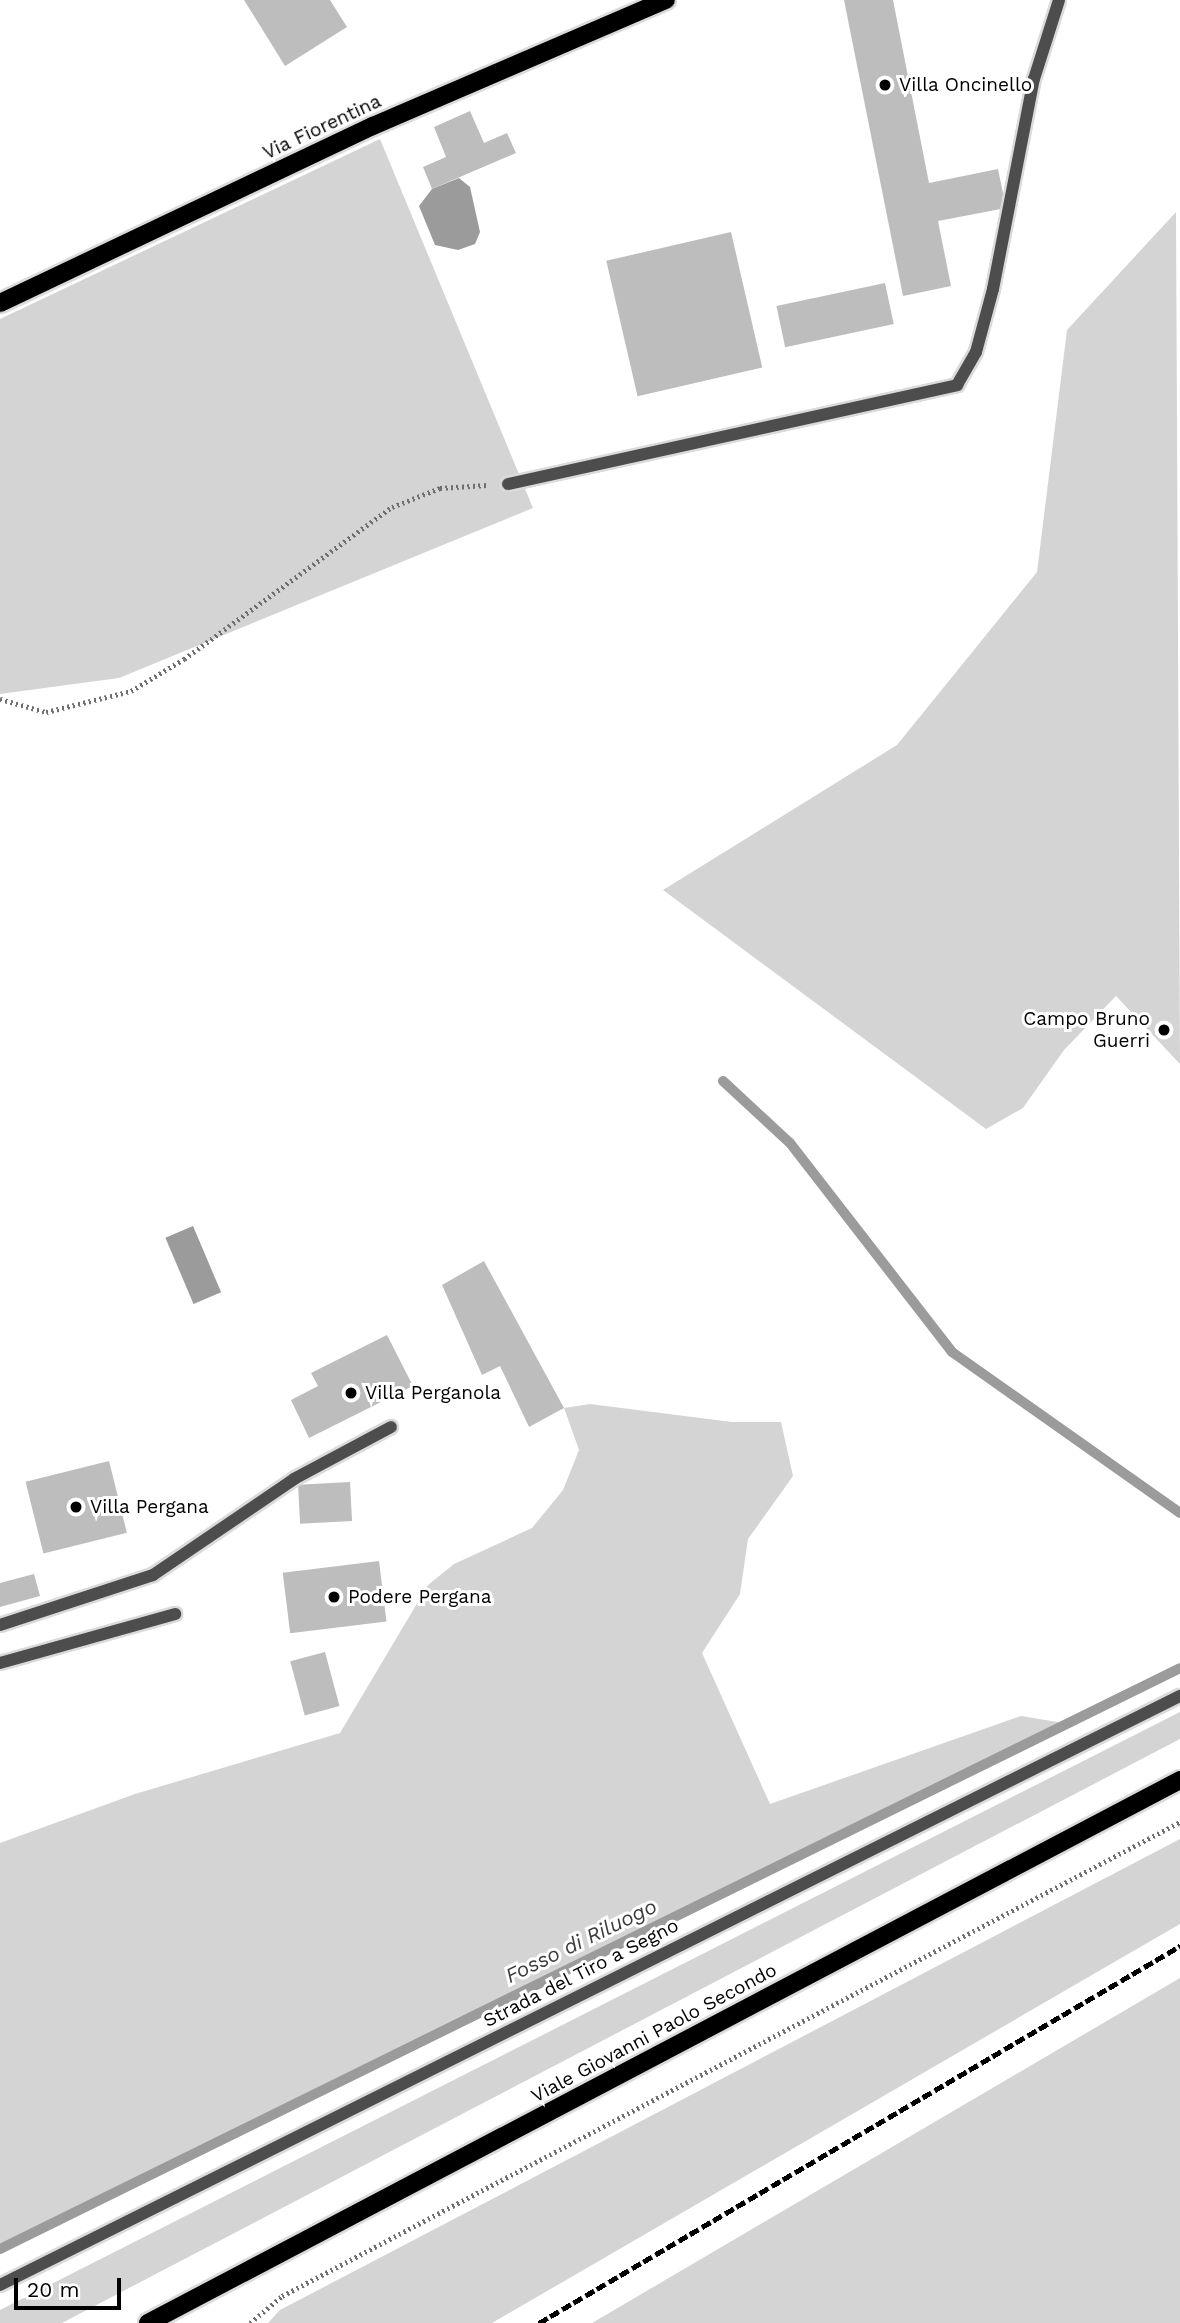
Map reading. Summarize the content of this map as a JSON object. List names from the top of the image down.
{
  "streets": {
    "main road": ["Via Fiorentina", "Viale Giovanni Paolo Secondo"],
    "street": ["Strada del Tiro a Segno"]
  },
  "water": ["Fosso di Riluogo"],
  "places": [
    "Villa Oncinello",
    "Campo Bruno Guerri",
    "Villa Perganola",
    "Villa Pergana",
    "Podere Pergana"
  ],
  "scale_bar": "20 m"
}
